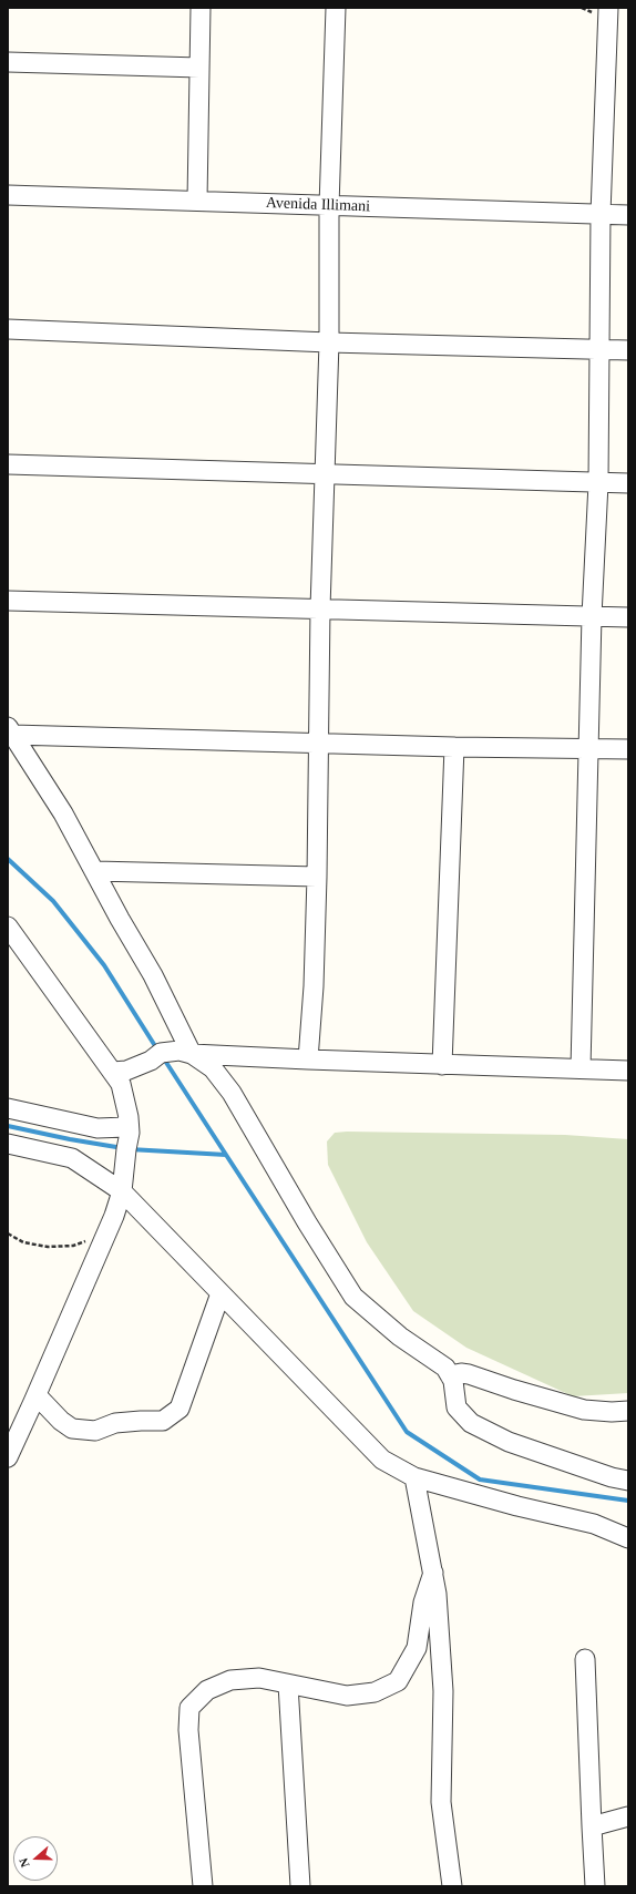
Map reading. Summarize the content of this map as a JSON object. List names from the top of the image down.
{
  "streets": {
    "street": ["Avenida Illimani"]
  },
  "north": "left"
}
